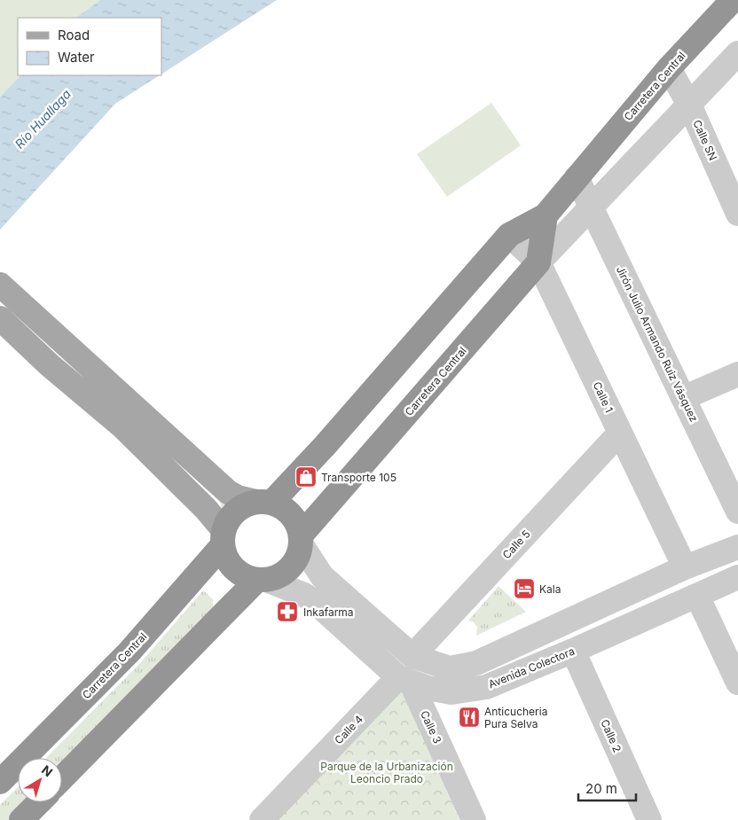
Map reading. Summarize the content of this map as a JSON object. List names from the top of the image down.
{
  "streets": {
    "highway": ["Carretera Central"],
    "street": [
      "Calle SN",
      "Jirón Julio Armando Ruiz Vásquez",
      "Calle 1",
      "Calle 5",
      "Avenida Colectora",
      "Calle 3",
      "Calle 4",
      "Calle 2"
    ]
  },
  "crossings": [
    ["Carretera Central", "Calle SN"],
    ["Carretera Central", "Jirón Julio Armando Ruiz Vásquez"],
    ["Carretera Central", "Calle 1"],
    ["Carretera Central", "Avenida Colectora"],
    ["Calle 1", "Calle 5"],
    ["Avenida Colectora", "Calle 3"],
    ["Avenida Colectora", "Calle 4"],
    ["Avenida Colectora", "Calle 2"],
    ["Calle 3", "Calle 4"]
  ],
  "water": ["Río Huallaga"],
  "parks": ["Parque de la Urbanización Leoncio Prado"],
  "places": {
    "shop": ["Transporte 105"],
    "hotel": ["Kala"],
    "pharmacy": ["Inkafarma"],
    "restaurant": ["Anticucheria Pura Selva"]
  },
  "legend": ["Road", "Water"],
  "scale_bar": "20 m",
  "north": "top right"
}
